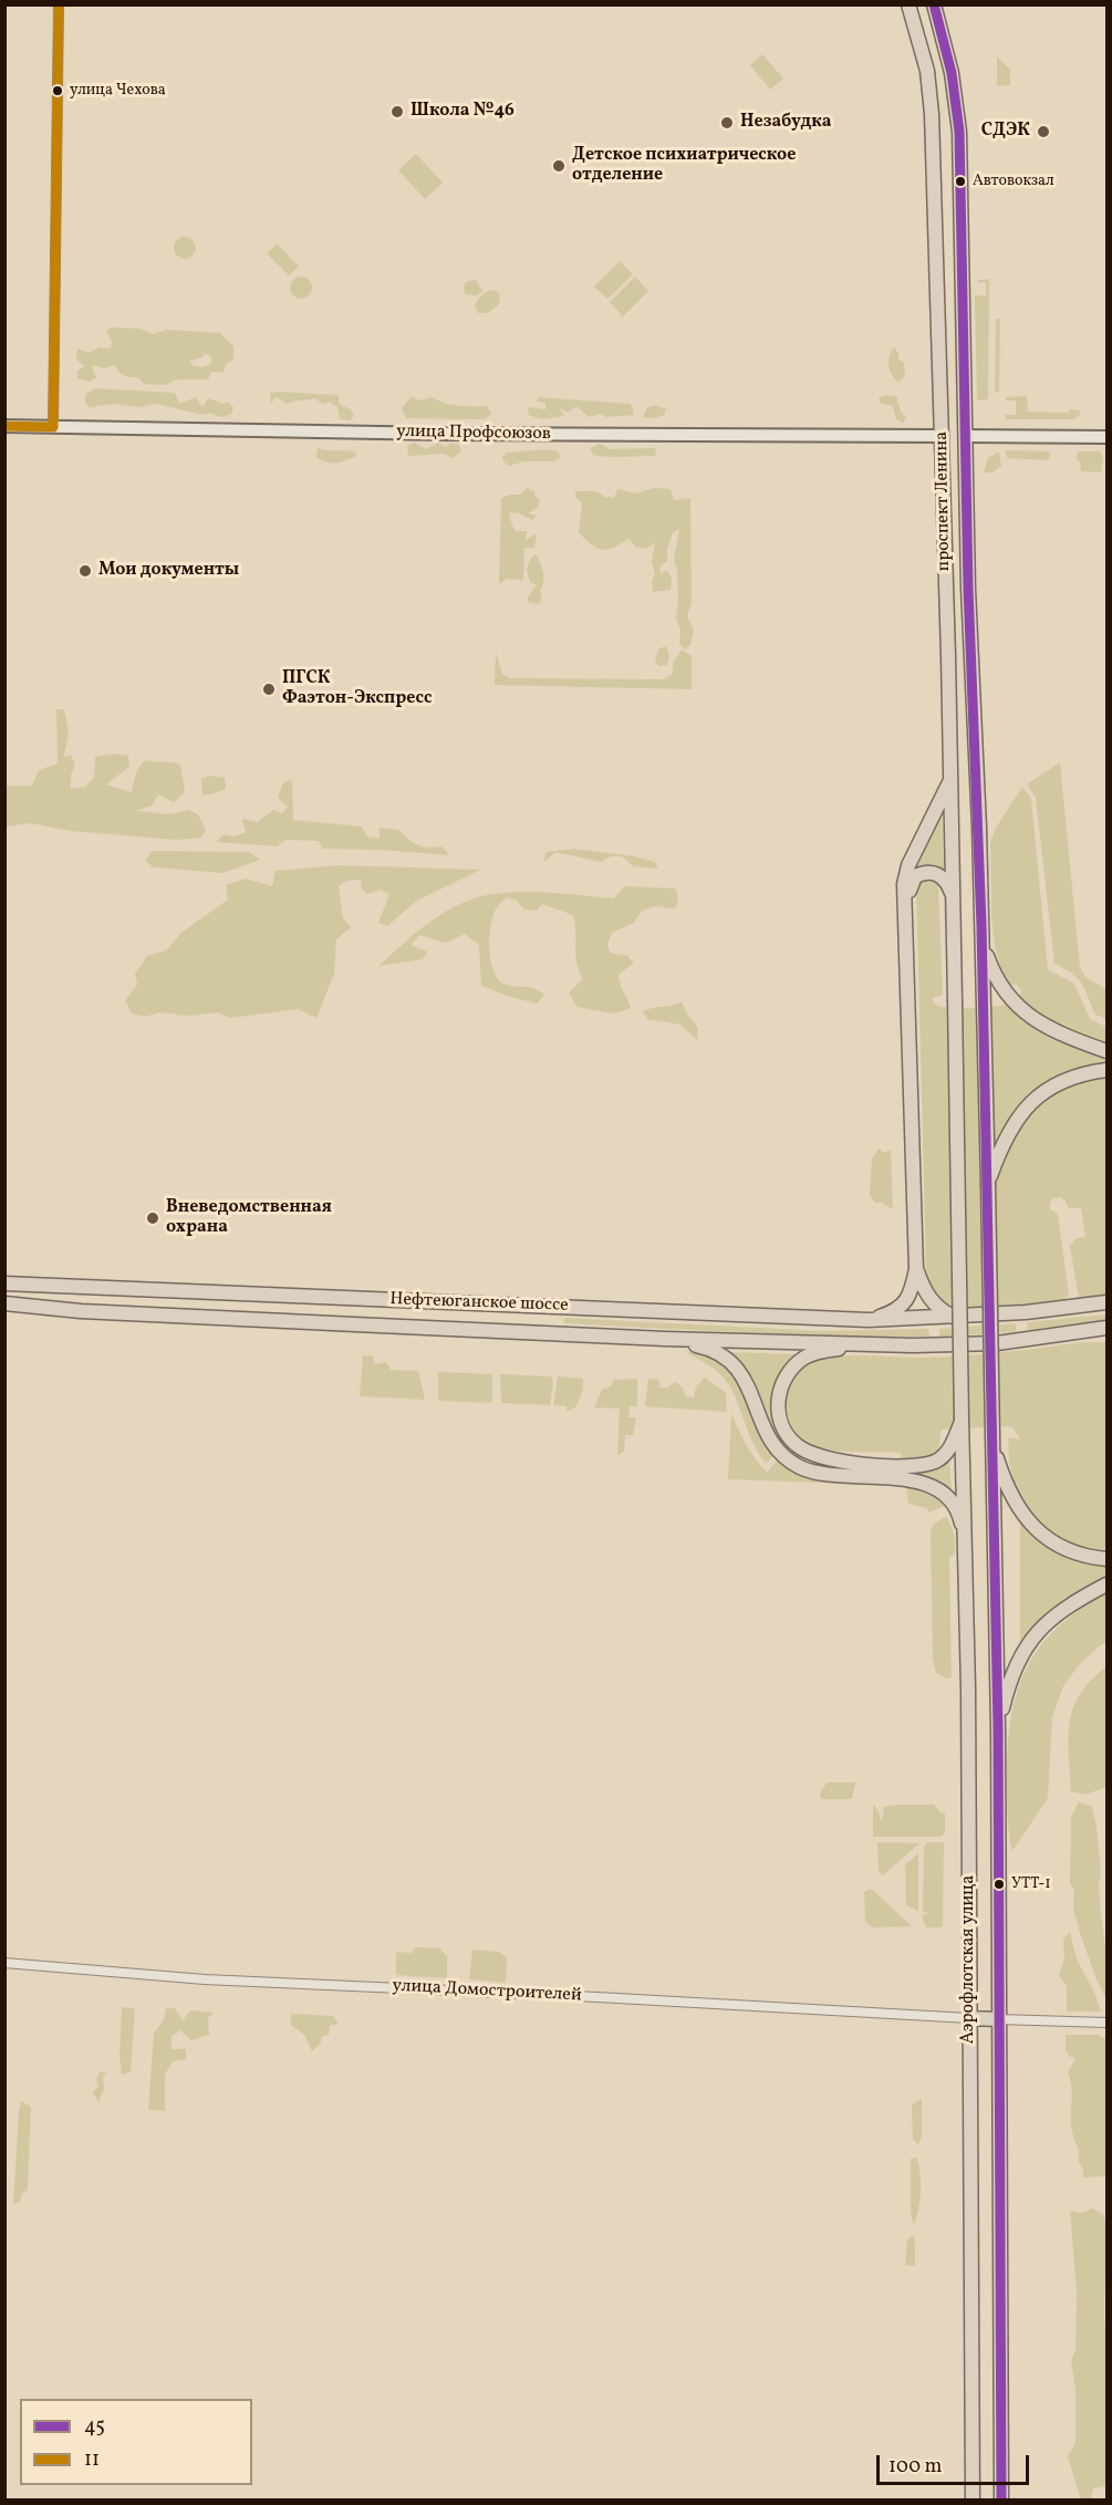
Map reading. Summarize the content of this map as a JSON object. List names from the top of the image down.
{
  "streets": {
    "main road": [
      "улица Профсоюзов",
      "проспект Ленина",
      "Нефтеюганское шоссе",
      "Аэрофлотская улица"
    ],
    "street": ["улица Домостроителей"]
  },
  "crossings": [
    ["улица Профсоюзов", "проспект Ленина"],
    ["проспект Ленина", "Аэрофлотская улица"],
    ["Аэрофлотская улица", "улица Домостроителей"]
  ],
  "places": [
    "улица Чехова",
    "Школа №46",
    "Незабудка",
    "СДЭК",
    "Детское психиатрическое отделение",
    "Автовокзал",
    "Мои документы",
    "ПГСК Фаэтон-Экспресс",
    "Вневедомственная охрана",
    "УТТ-1"
  ],
  "lines": ["transit line 45", "transit line 11"],
  "legend": ["45", "11"],
  "scale_bar": "100 m"
}
